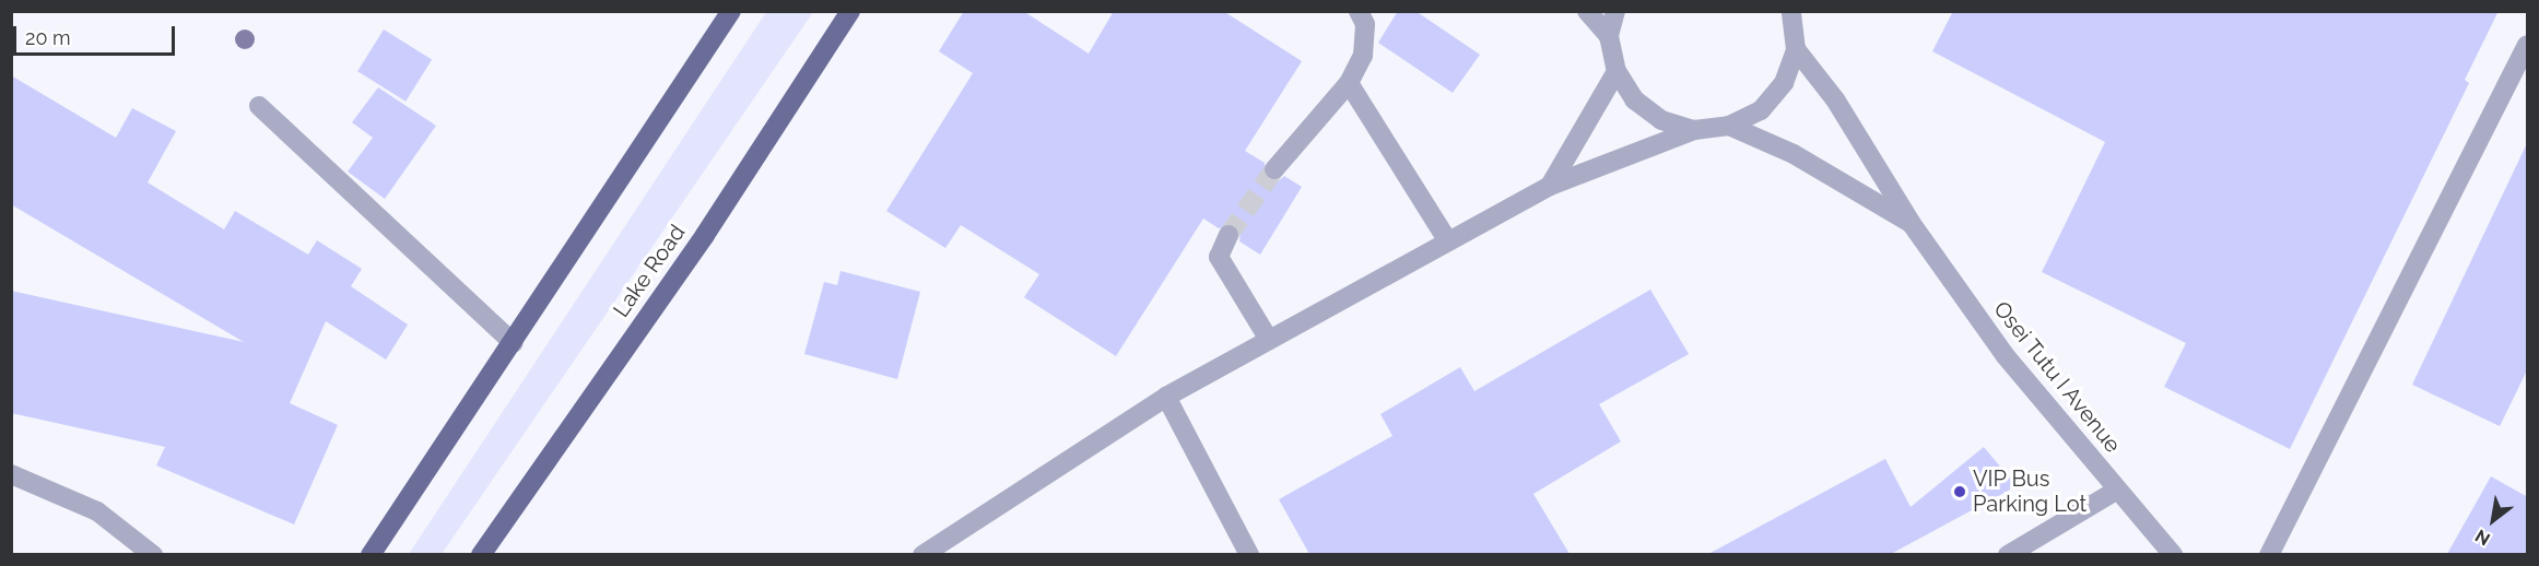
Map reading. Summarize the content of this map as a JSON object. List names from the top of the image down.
{
  "streets": {
    "main road": ["Lake Road"],
    "street": ["Osei Tutu I Avenue"]
  },
  "places": ["VIP Bus Parking Lot"],
  "scale_bar": "20 m",
  "north": "bottom left"
}
